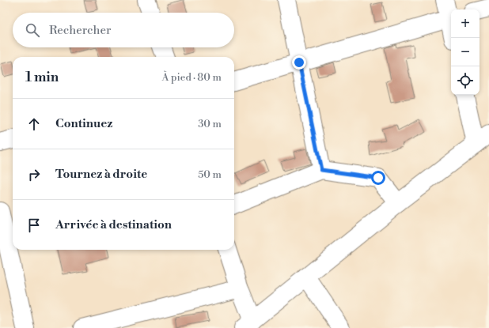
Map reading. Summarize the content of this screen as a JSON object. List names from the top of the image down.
{
  "page": {
    "map_buttons": ["+", "−"],
    "search": "Rechercher",
    "heading": ["1 min", "À pied · 80 m"],
    "list": [
      ["Continuez", "30 m"],
      ["Tournez à droite", "50 m"],
      "Arrivée à destination"
    ]
  }
}
